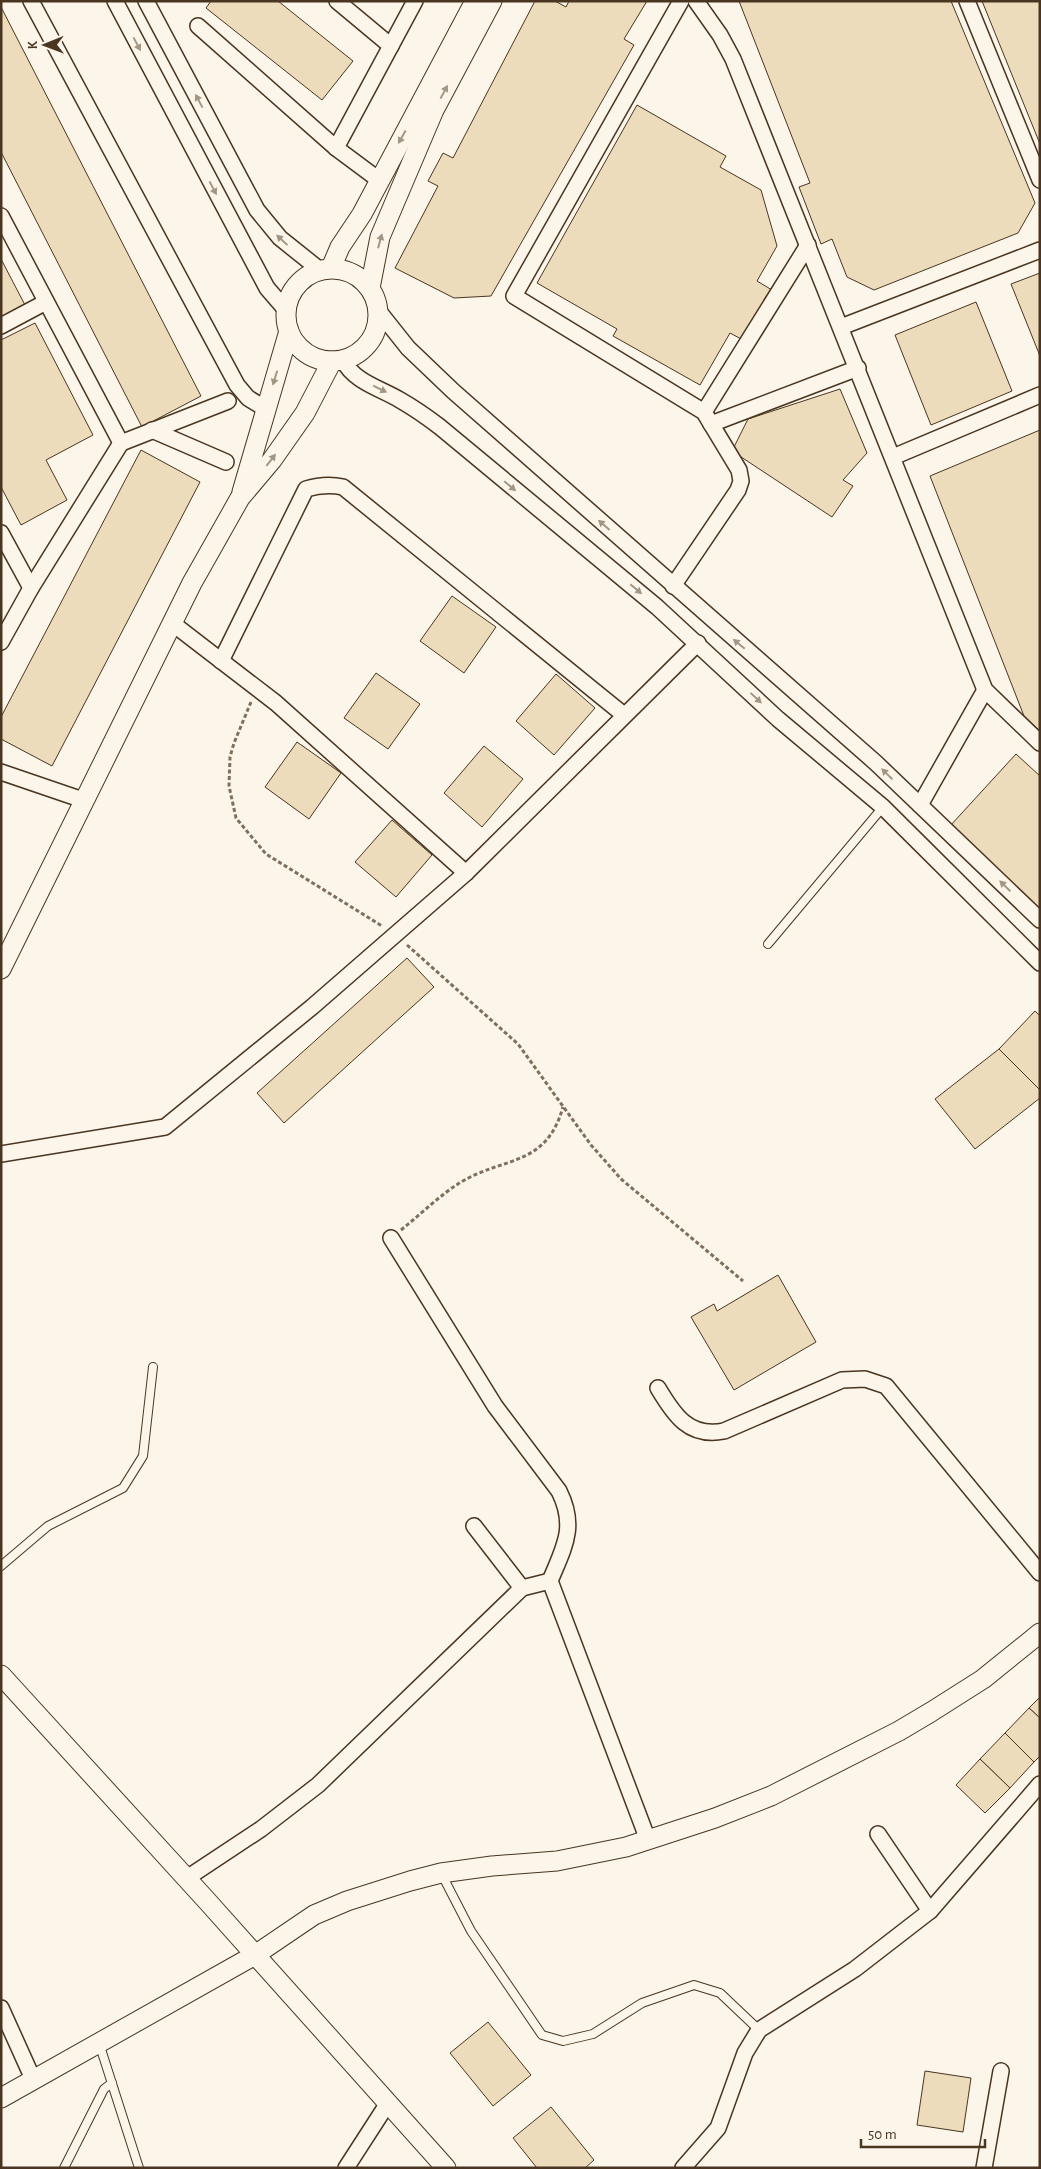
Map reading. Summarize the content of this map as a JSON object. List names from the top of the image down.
{
  "scale_bar": "50 m",
  "north": "left"
}
